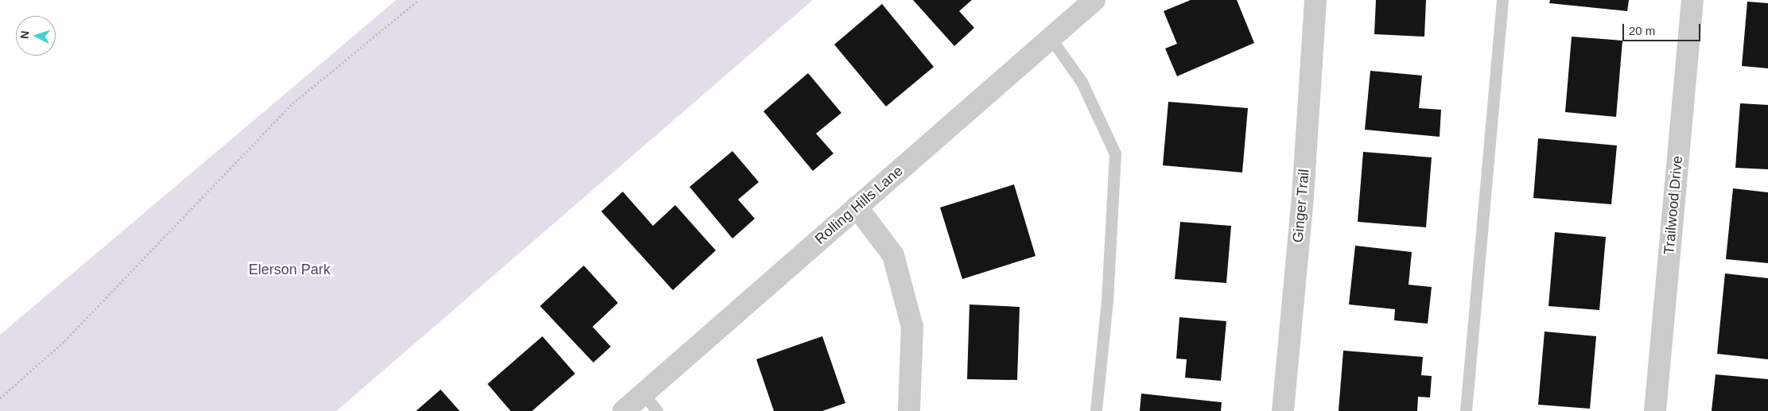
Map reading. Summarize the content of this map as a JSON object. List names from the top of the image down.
{
  "streets": {
    "street": ["Rolling Hills Lane", "Trailwood Drive", "Ginger Trail"]
  },
  "parks": ["Elerson Park"],
  "scale_bar": "20 m",
  "north": "left"
}
